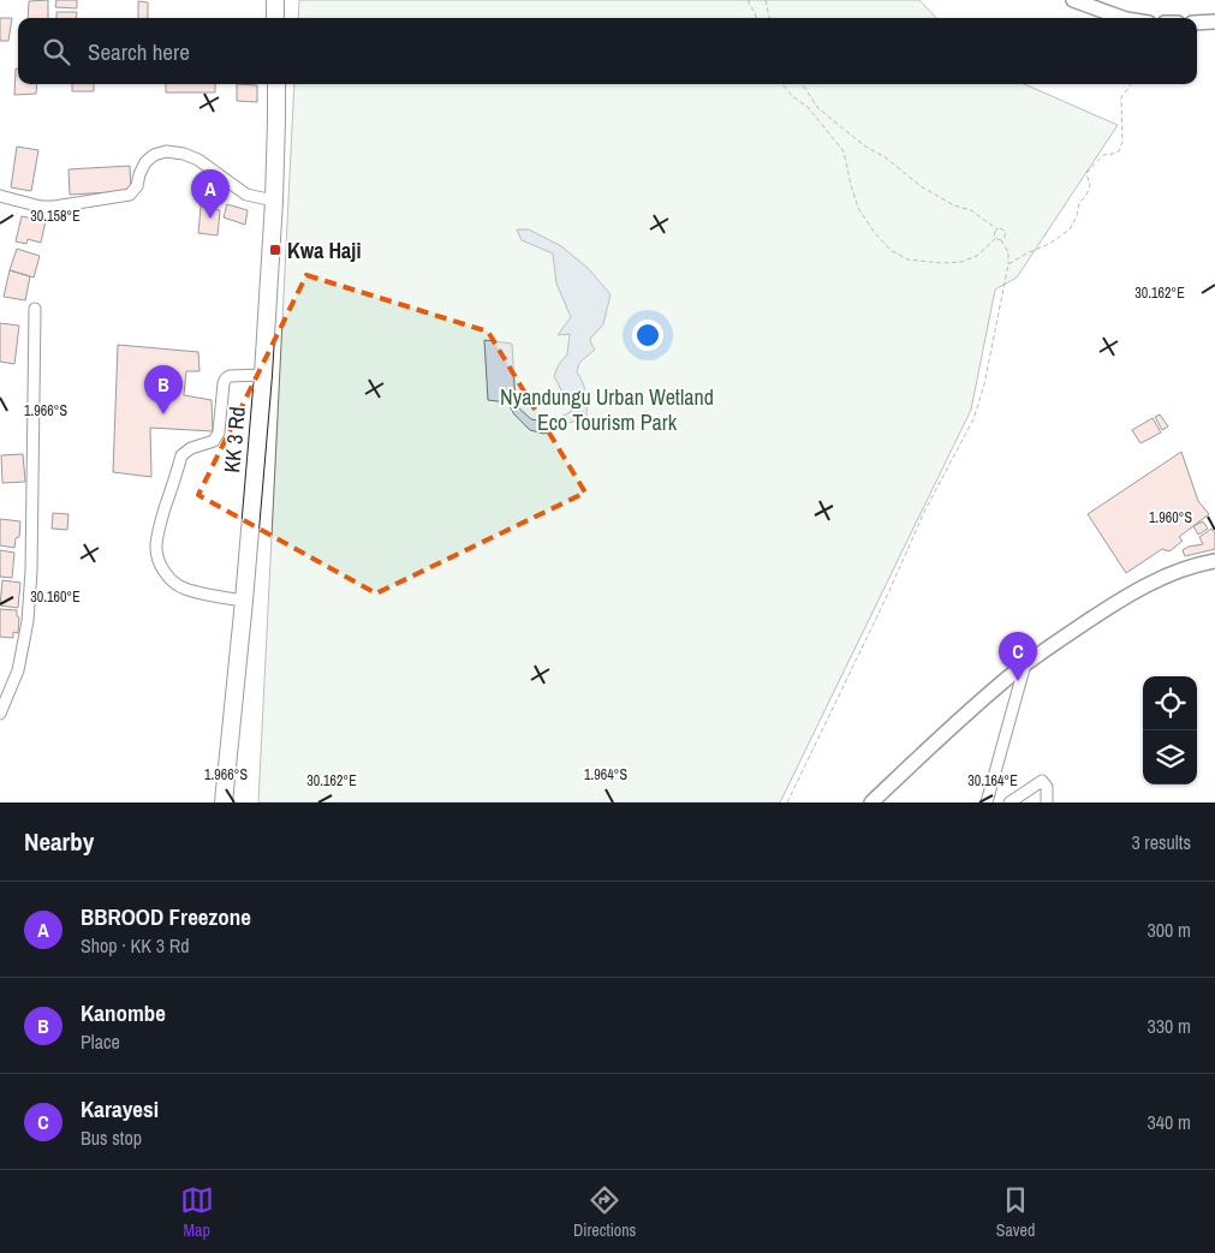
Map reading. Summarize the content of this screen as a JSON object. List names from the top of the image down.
{
  "streets": {
    "highway": ["KK 3 Rd"]
  },
  "parks": ["Nyandungu Urban Wetland Eco Tourism Park"],
  "places": {
    "transit": ["Kwa Haji"]
  },
  "page": {
    "search": "Search here",
    "pins": ["A", "B", "C"],
    "heading": ["Nearby", "3 results"],
    "list": [
      {
        "mark": "A",
        "name": "BBROOD Freezone",
        "note": "Shop · KK 3 Rd",
        "value": "300 m"
      },
      {
        "mark": "B",
        "name": "Kanombe",
        "note": "Place",
        "value": "330 m"
      },
      {
        "mark": "C",
        "name": "Karayesi",
        "note": "Bus stop",
        "value": "340 m"
      }
    ],
    "nav": ["Map", "Directions", "Saved"]
  },
  "coordinates": [
    "30.158°E",
    "30.162°E",
    "1.966°S",
    "1.960°S",
    "30.160°E",
    "1.964°S",
    "30.164°E"
  ]
}
